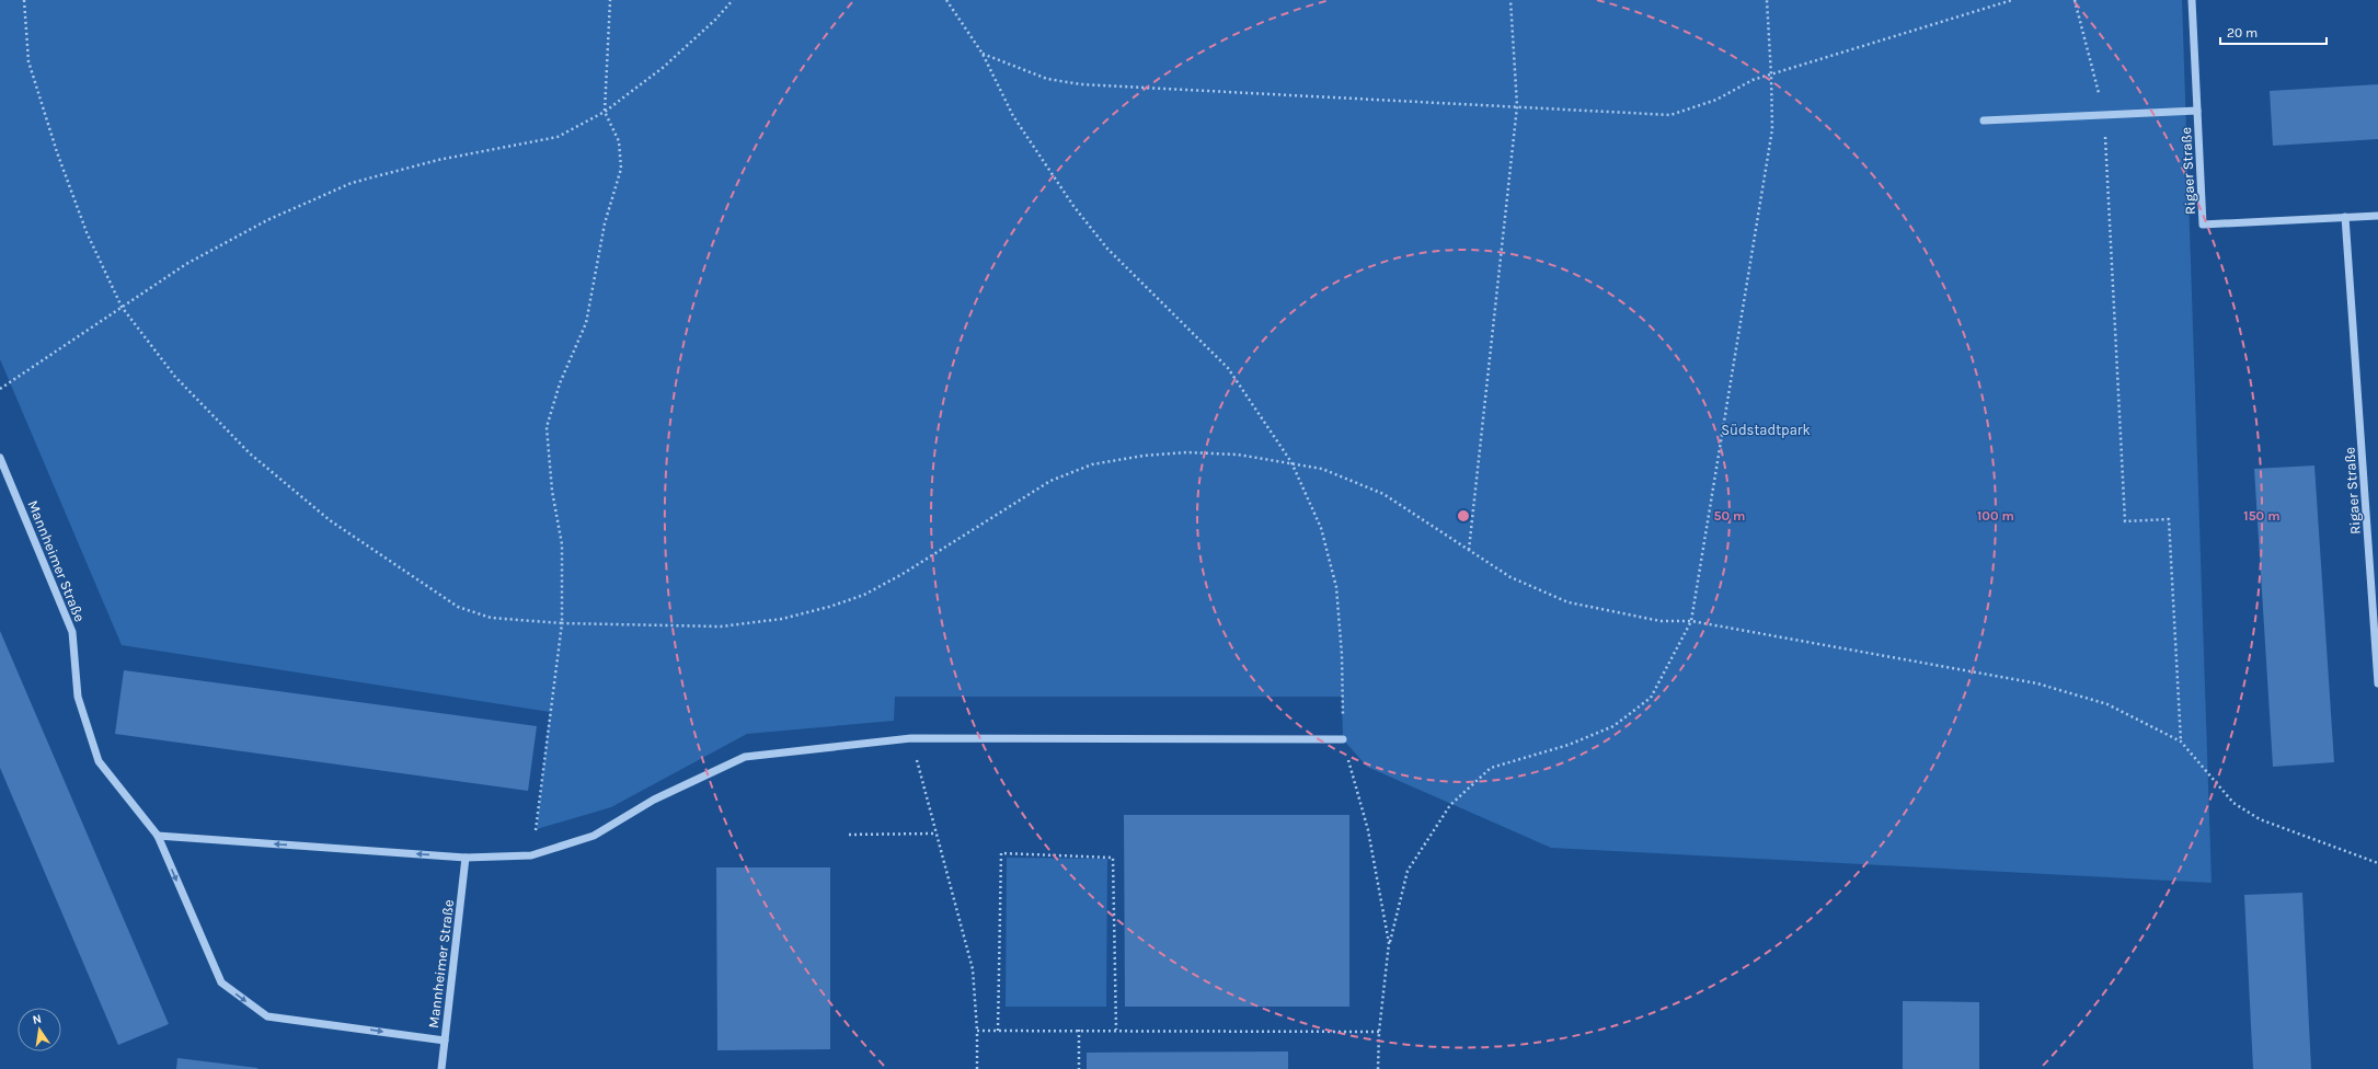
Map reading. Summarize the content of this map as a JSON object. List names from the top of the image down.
{
  "streets": {
    "street": ["Rigaer Straße", "Mannheimer Straße"]
  },
  "one_way": ["Mannheimer Straße"],
  "parks": ["Südstadtpark"],
  "scale_bar": "20 m",
  "north": "top",
  "rings": ["50 m", "100 m", "150 m"]
}
